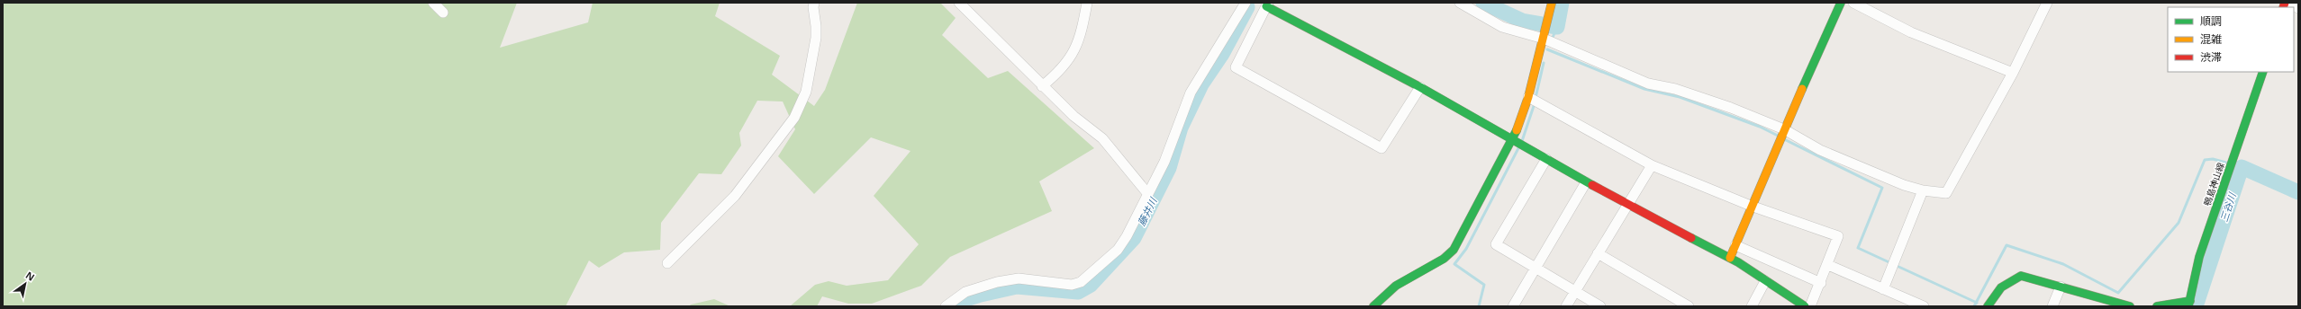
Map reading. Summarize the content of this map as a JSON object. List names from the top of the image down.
{
  "streets": {
    "street": ["鴨島神山線"]
  },
  "water": ["三谷川", "藤井川"],
  "legend": ["順調", "混雑", "渋滞"],
  "north": "top right"
}
